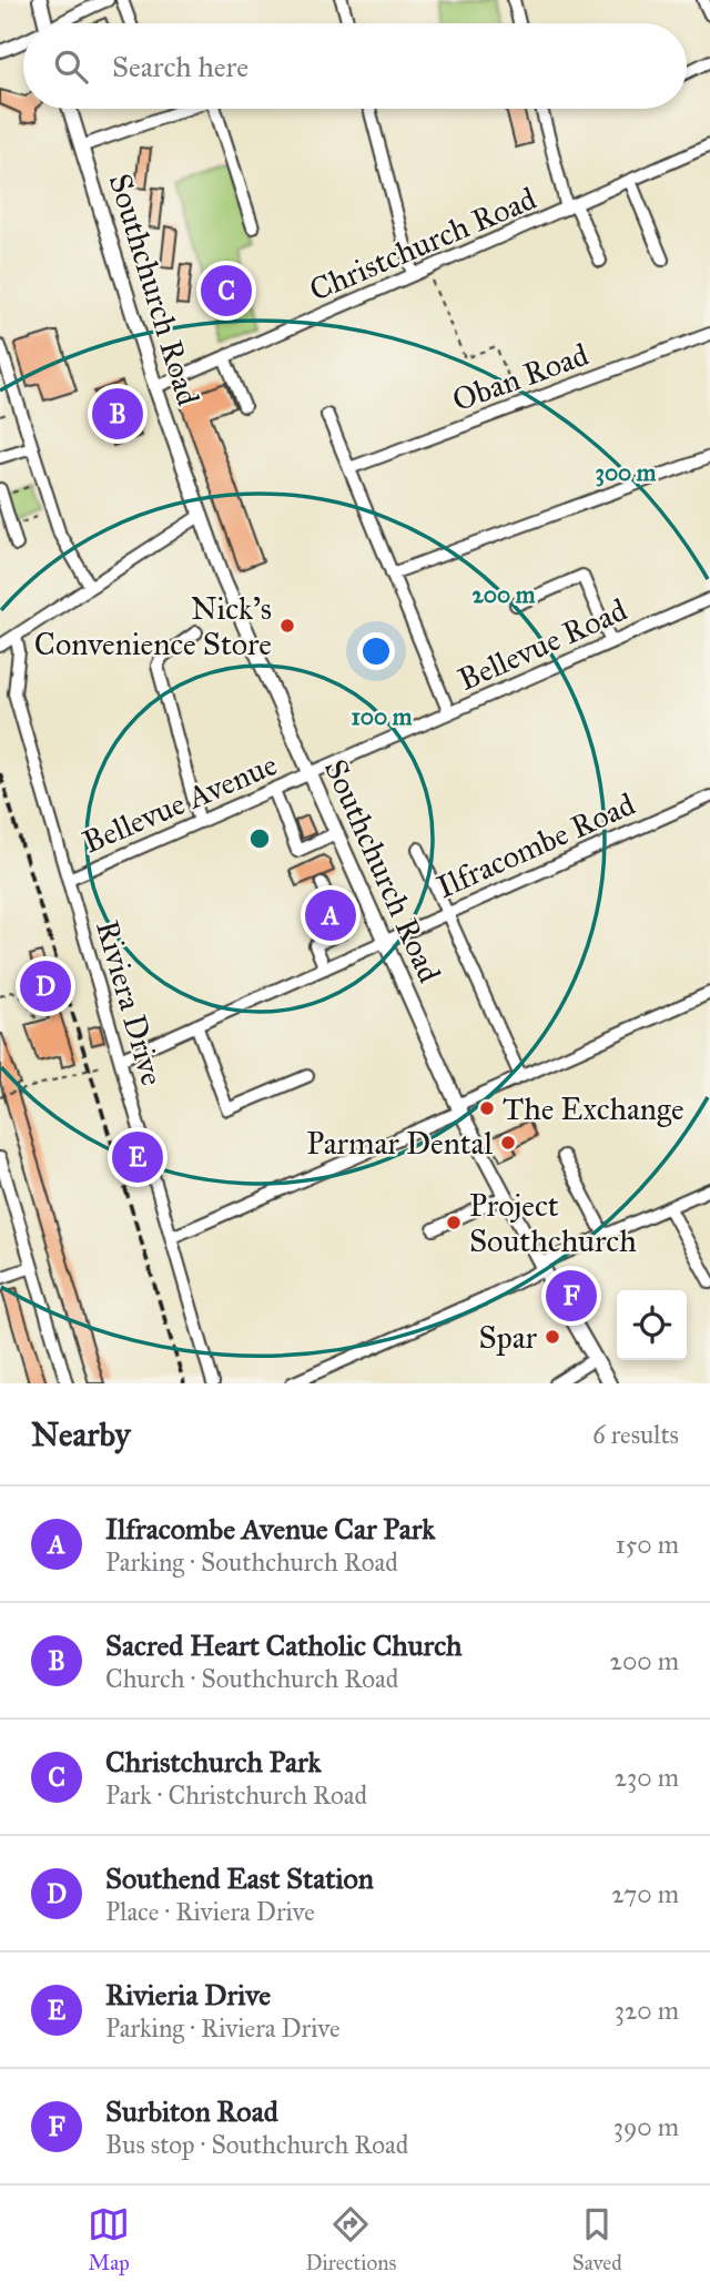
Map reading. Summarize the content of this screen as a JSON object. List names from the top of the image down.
{
  "streets": {
    "main road": ["Southchurch Road"],
    "street": [
      "Christchurch Road",
      "Oban Road",
      "Bellevue Road",
      "Bellevue Avenue",
      "Ilfracombe Road",
      "Riviera Drive"
    ]
  },
  "crossings": [
    ["Christchurch Road", "Southchurch Road"],
    ["Southchurch Road", "Bellevue Road"],
    ["Southchurch Road", "Bellevue Avenue"],
    ["Southchurch Road", "Ilfracombe Road"],
    ["Bellevue Road", "Bellevue Avenue"],
    ["Bellevue Avenue", "Riviera Drive"],
    ["Ilfracombe Road", "Riviera Drive"]
  ],
  "places": [
    "Nick's Convenience Store",
    "The Exchange",
    "Parmar Dental",
    "Project Southchurch",
    "Spar"
  ],
  "page": {
    "search": "Search here",
    "pins": [
      "C",
      "B",
      "A",
      "D",
      "E",
      "F"
    ],
    "heading": ["Nearby", "6 results"],
    "list": [
      {
        "mark": "A",
        "name": "Ilfracombe Avenue Car Park",
        "note": "Parking · Southchurch Road",
        "value": "150 m"
      },
      {
        "mark": "B",
        "name": "Sacred Heart Catholic Church",
        "note": "Church · Southchurch Road",
        "value": "200 m"
      },
      {
        "mark": "C",
        "name": "Christchurch Park",
        "note": "Park · Christchurch Road",
        "value": "230 m"
      },
      {
        "mark": "D",
        "name": "Southend East Station",
        "note": "Place · Riviera Drive",
        "value": "270 m"
      },
      {
        "mark": "E",
        "name": "Rivieria Drive",
        "note": "Parking · Riviera Drive",
        "value": "320 m"
      },
      {
        "mark": "F",
        "name": "Surbiton Road",
        "note": "Bus stop · Southchurch Road",
        "value": "390 m"
      }
    ],
    "nav": ["Map", "Directions", "Saved"]
  },
  "rings": ["300 m", "200 m", "100 m"]
}
